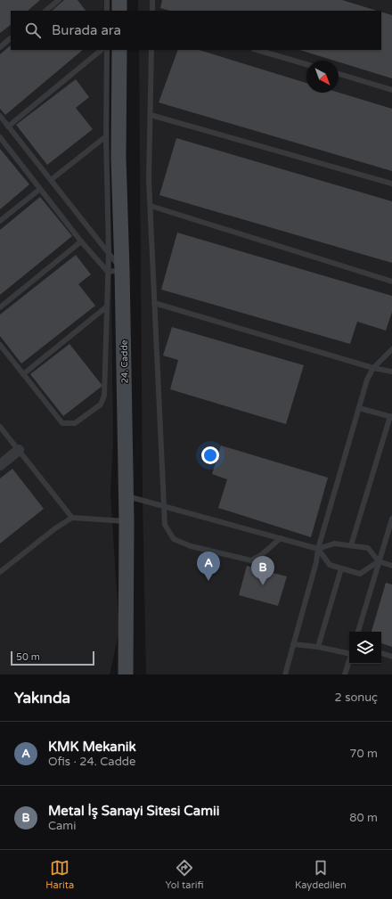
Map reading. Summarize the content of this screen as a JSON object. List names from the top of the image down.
{
  "streets": {
    "street": ["24. Cadde"]
  },
  "scale_bar": "50 m",
  "north": "bottom right",
  "page": {
    "search": "Burada ara",
    "pins": ["A", "B"],
    "scale": "50 m",
    "heading": ["Yakında", "2 sonuç"],
    "list": [
      {
        "mark": "A",
        "name": "KMK Mekanik",
        "note": "Ofis · 24. Cadde",
        "value": "70 m"
      },
      {
        "mark": "B",
        "name": "Metal İş Sanayi Sitesi Camii",
        "note": "Cami",
        "value": "80 m"
      }
    ],
    "nav": ["Harita", "Yol tarifi", "Kaydedilen"]
  }
}
